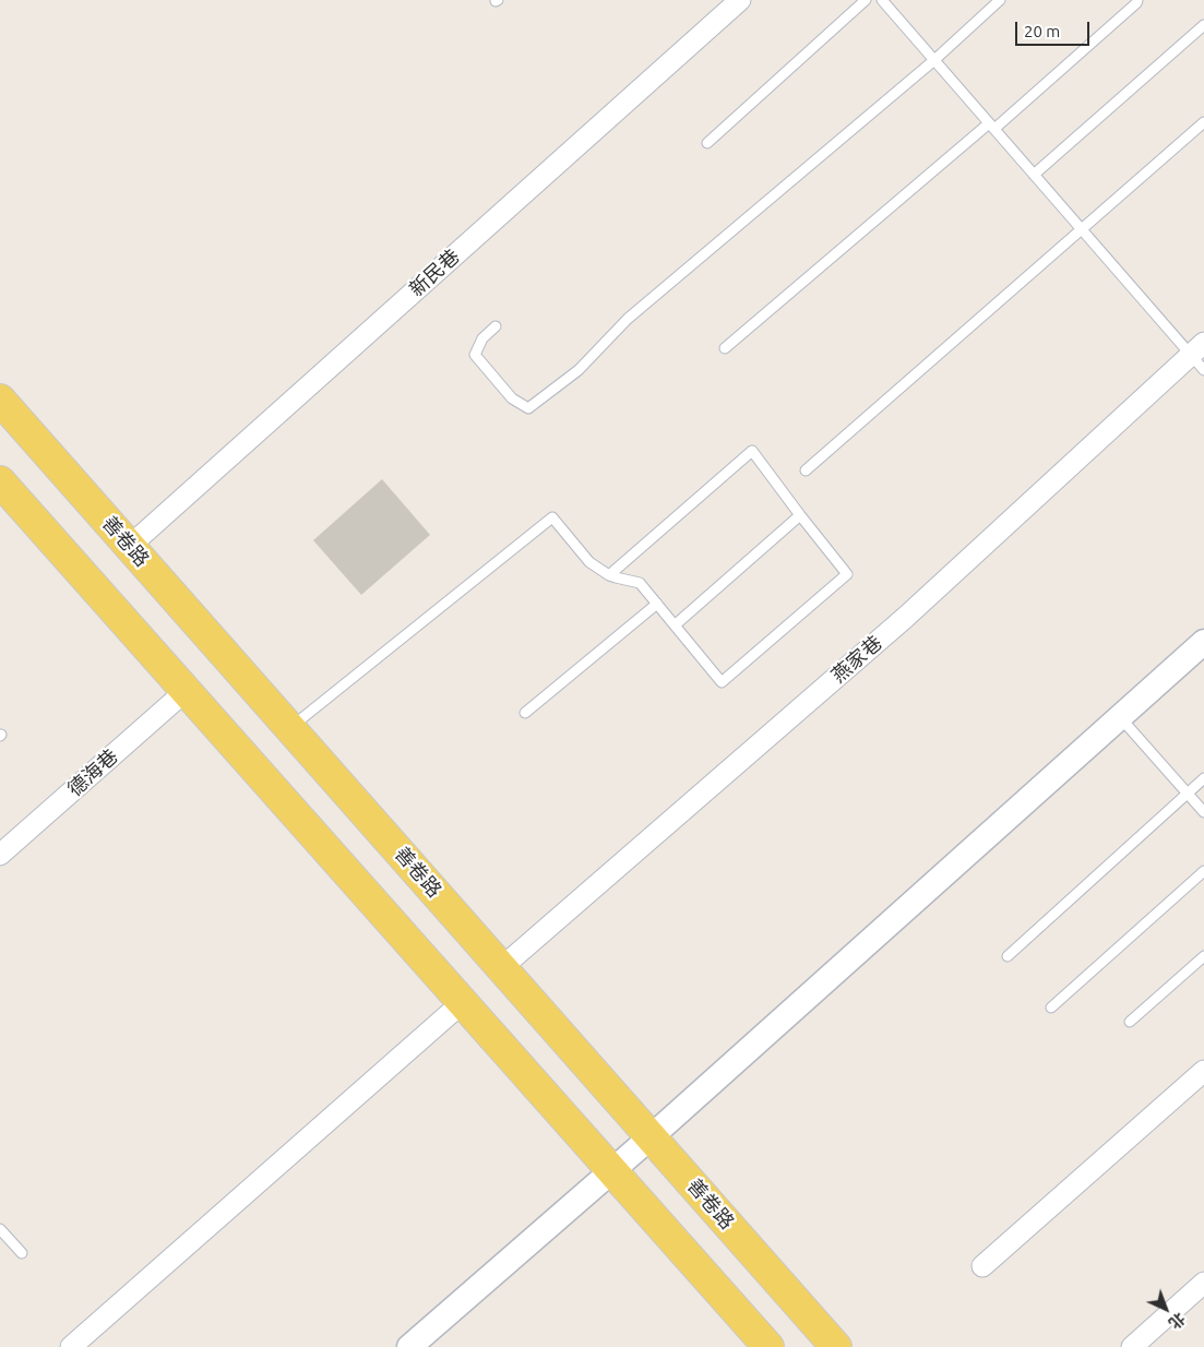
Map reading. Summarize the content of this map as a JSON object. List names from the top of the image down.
{
  "streets": {
    "main road": ["善卷路"],
    "street": ["新民巷", "燕家巷", "德海巷"]
  },
  "crossings": [
    ["新民巷", "善卷路"],
    ["善卷路", "燕家巷"]
  ],
  "scale_bar": "20 m",
  "north": "bottom right"
}
